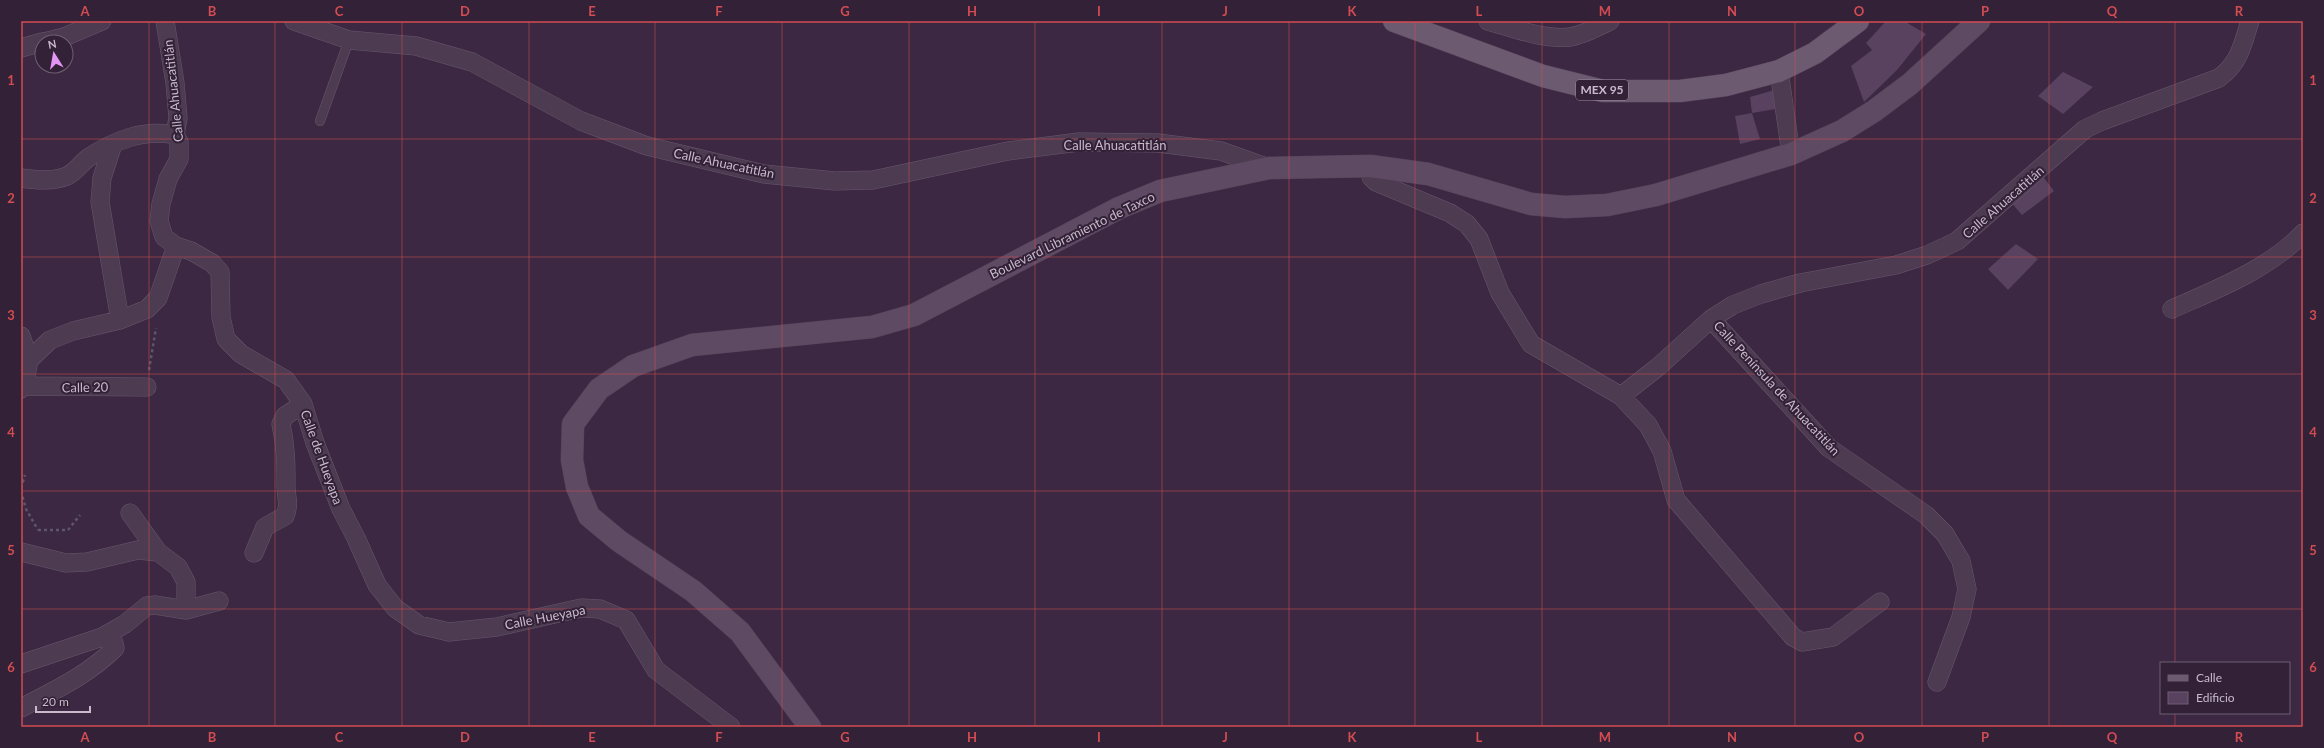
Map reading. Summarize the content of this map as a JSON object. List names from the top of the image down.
{
  "streets": {
    "main road": ["MEX 95", "Boulevard Libramiento de Taxco"],
    "street": [
      "Calle Ahuacatitlán",
      "Calle 20",
      "Calle Península de Ahuacatitlán",
      "Calle de Hueyapa",
      "Calle Hueyapa"
    ]
  },
  "crossings": [
    ["Calle Ahuacatitlán", "Boulevard Libramiento de Taxco"],
    ["Calle Ahuacatitlán", "Calle Península de Ahuacatitlán"],
    ["Calle Ahuacatitlán", "Calle de Hueyapa"],
    ["Calle de Hueyapa", "Calle Hueyapa"]
  ],
  "legend": ["Calle", "Edificio"],
  "scale_bar": "20 m",
  "north": "top",
  "grid": {
    "columns": [
      "A",
      "B",
      "C",
      "D",
      "E",
      "F",
      "G",
      "H",
      "I",
      "J",
      "K",
      "L",
      "M",
      "N",
      "O",
      "P",
      "Q",
      "R"
    ],
    "rows": [
      "1",
      "2",
      "3",
      "4",
      "5",
      "6"
    ]
  }
}
